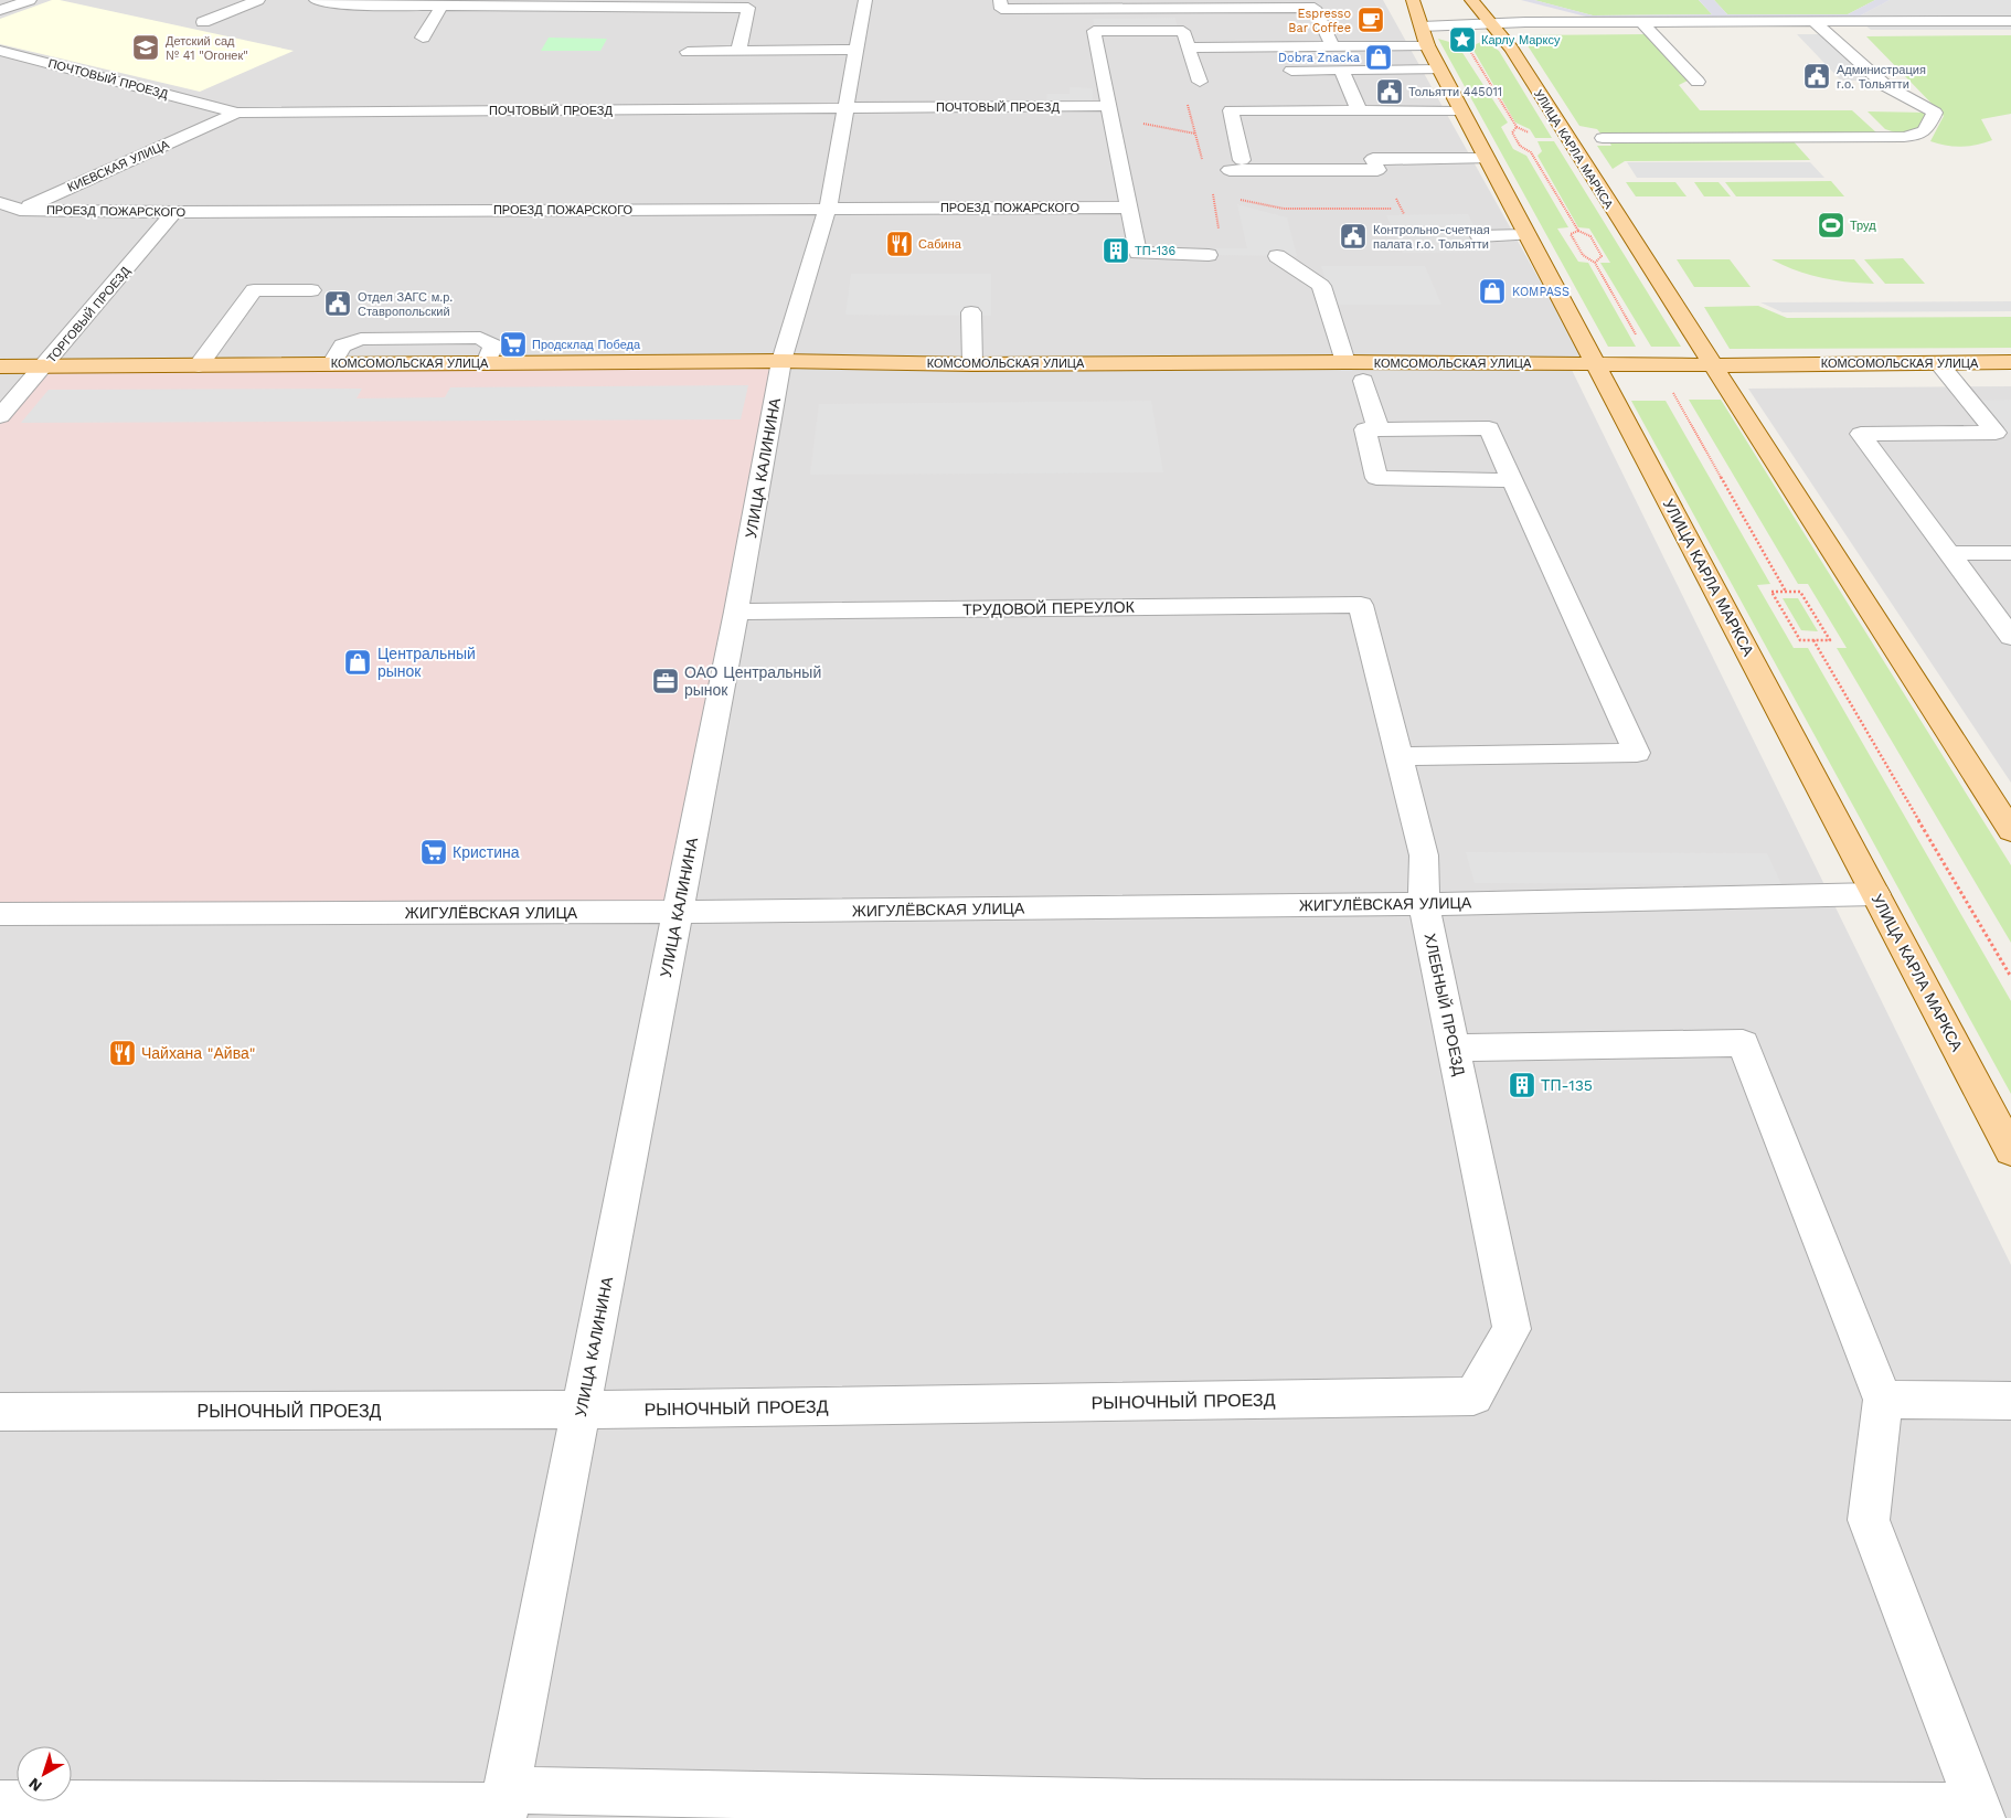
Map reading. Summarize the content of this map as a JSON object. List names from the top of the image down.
{
  "streets": {
    "main road": ["УЛИЦА КАРЛА МАРКСА", "КОМСОМОЛЬСКАЯ УЛИЦА"],
    "street": [
      "ПОЧТОВЫЙ ПРОЕЗД",
      "КИЕВСКАЯ УЛИЦА",
      "ПРОЕЗД ПОЖАРСКОГО",
      "ТОРГОВЫЙ ПРОЕЗД",
      "УЛИЦА КАЛИНИНА",
      "ТРУДОВОЙ ПЕРЕУЛОК",
      "ЖИГУЛЁВСКАЯ УЛИЦА",
      "ХЛЕБНЫЙ ПРОЕЗД",
      "РЫНОЧНЫЙ ПРОЕЗД"
    ]
  },
  "crossings": [
    ["ПОЧТОВЫЙ ПРОЕЗД", "КИЕВСКАЯ УЛИЦА"],
    ["ПОЧТОВЫЙ ПРОЕЗД", "УЛИЦА КАЛИНИНА"],
    ["УЛИЦА КАРЛА МАРКСА", "КОМСОМОЛЬСКАЯ УЛИЦА"],
    ["УЛИЦА КАРЛА МАРКСА", "ЖИГУЛЁВСКАЯ УЛИЦА"],
    ["КИЕВСКАЯ УЛИЦА", "ПРОЕЗД ПОЖАРСКОГО"],
    ["ПРОЕЗД ПОЖАРСКОГО", "ТОРГОВЫЙ ПРОЕЗД"],
    ["ПРОЕЗД ПОЖАРСКОГО", "УЛИЦА КАЛИНИНА"],
    ["ТОРГОВЫЙ ПРОЕЗД", "КОМСОМОЛЬСКАЯ УЛИЦА"],
    ["КОМСОМОЛЬСКАЯ УЛИЦА", "УЛИЦА КАЛИНИНА"],
    ["УЛИЦА КАЛИНИНА", "ТРУДОВОЙ ПЕРЕУЛОК"],
    ["УЛИЦА КАЛИНИНА", "ЖИГУЛЁВСКАЯ УЛИЦА"],
    ["УЛИЦА КАЛИНИНА", "РЫНОЧНЫЙ ПРОЕЗД"],
    ["ТРУДОВОЙ ПЕРЕУЛОК", "ХЛЕБНЫЙ ПРОЕЗД"],
    ["ЖИГУЛЁВСКАЯ УЛИЦА", "ХЛЕБНЫЙ ПРОЕЗД"],
    ["ХЛЕБНЫЙ ПРОЕЗД", "РЫНОЧНЫЙ ПРОЕЗД"]
  ],
  "places": {
    "cafe": ["Espresso Bar Coffee"],
    "place": ["Карлу Марксу"],
    "school or university": ["Детский сад № 41 \"Огонек\""],
    "shop": ["Dobra Znacka", "KOMPASS", "Центральный рынок"],
    "public building": [
      "Администрация г.о. Тольятти",
      "Тольятти 445011",
      "Контрольно-счетная палата г.о. Тольятти",
      "Отдел ЗАГС м.р. Ставропольский"
    ],
    "sports": ["Труд"],
    "restaurant": ["Сабина", "Чайхана \"Айва\""],
    "building": ["ТП-136", "ТП-135"],
    "supermarket": ["Продсклад Победа", "Кристина"],
    "office": ["ОАО Центральный рынок"]
  },
  "north": "bottom left"
}
